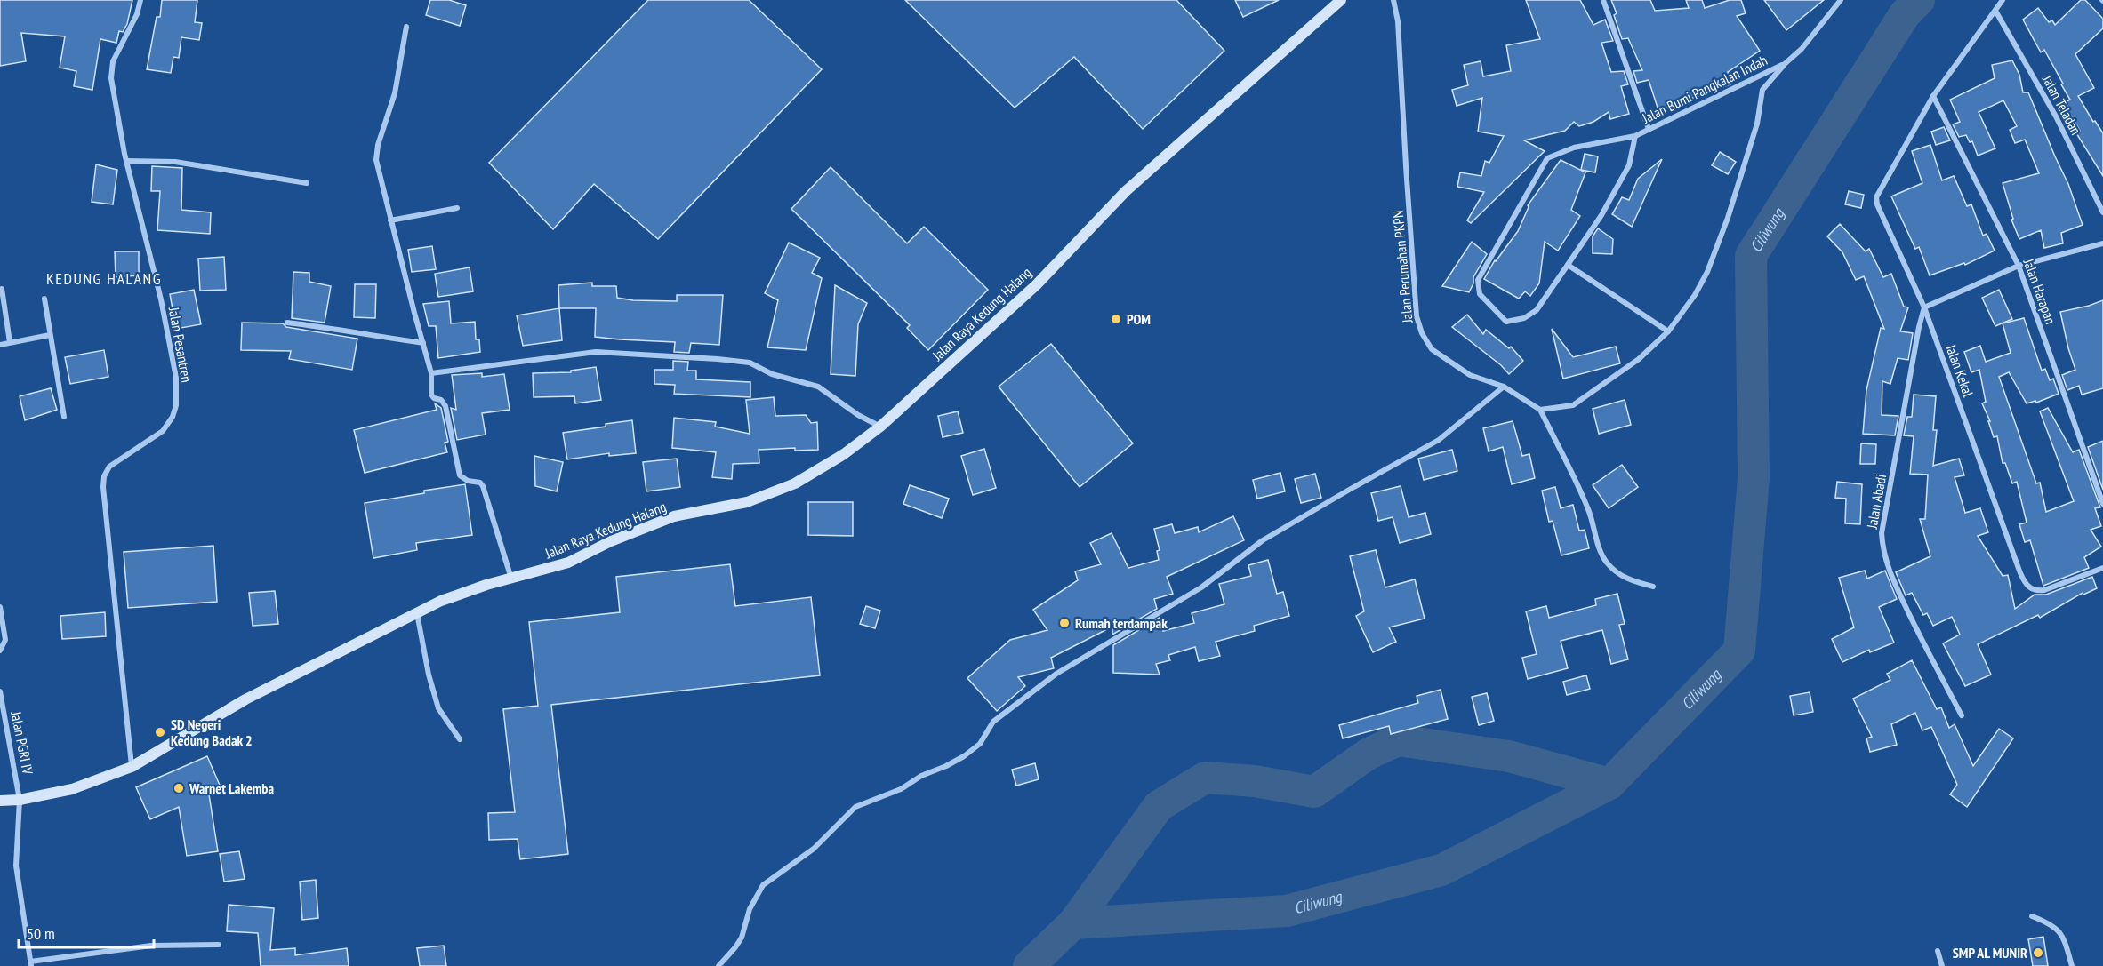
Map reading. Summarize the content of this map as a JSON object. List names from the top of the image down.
{
  "streets": {
    "main road": ["Jalan Raya Kedung Halang"],
    "street": [
      "Jalan Bumi Pangkalan Indah",
      "Jalan Teladan",
      "Jalan Perumahan PKPN",
      "Jalan Harapan",
      "Jalan Pesantren",
      "Jalan Kekal",
      "Jalan Abadi",
      "Jalan PGRI IV"
    ]
  },
  "crossings": [
    ["Jalan Harapan", "Jalan Kekal"],
    ["Jalan Raya Kedung Halang", "Jalan Pesantren"],
    ["Jalan Raya Kedung Halang", "Jalan PGRI IV"],
    ["Jalan Kekal", "Jalan Abadi"]
  ],
  "districts": ["KEDUNG HALANG"],
  "water": ["Ciliwung"],
  "places": [
    "POM",
    "Rumah terdampak",
    "SD Negeri Kedung Badak 2",
    "Warnet Lakemba",
    "SMP AL MUNIR"
  ],
  "scale_bar": "50 m"
}
